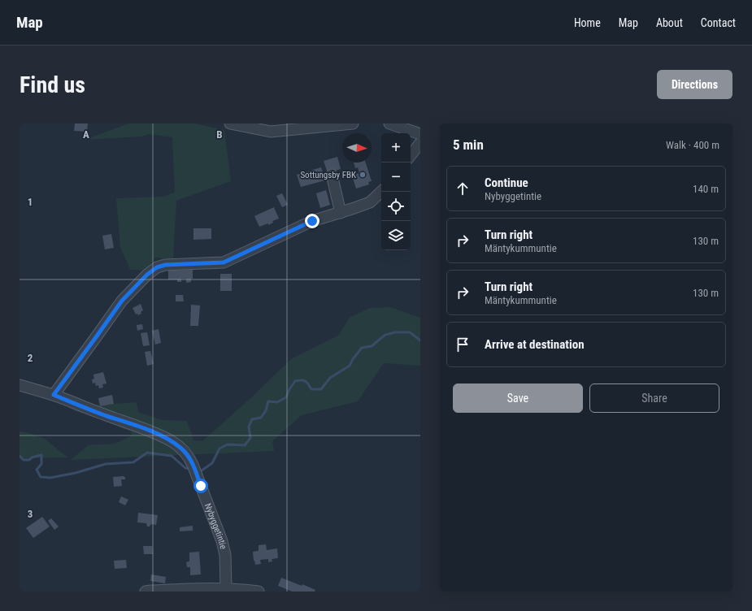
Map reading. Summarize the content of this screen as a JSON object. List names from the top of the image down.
{
  "streets": {
    "street": ["Nybyggetintie"]
  },
  "places": ["Sottungsby FBK"],
  "north": "right",
  "page": {
    "header": "Map",
    "nav": [
      "Home",
      "Map",
      "About",
      "Contact"
    ],
    "buttons": [
      "Directions",
      ["Save", "Share"]
    ],
    "title": "Find us",
    "heading": ["5 min", "Walk · 400 m"],
    "map_buttons": ["+", "−"],
    "list": [
      ["Continue", "Nybyggetintie", "140 m"],
      ["Turn right", "Mäntykummuntie", "130 m"],
      ["Turn right", "Mäntykummuntie", "130 m"],
      "Arrive at destination"
    ]
  },
  "grid": {
    "columns": ["A", "B"],
    "rows": ["1", "2", "3"]
  }
}
